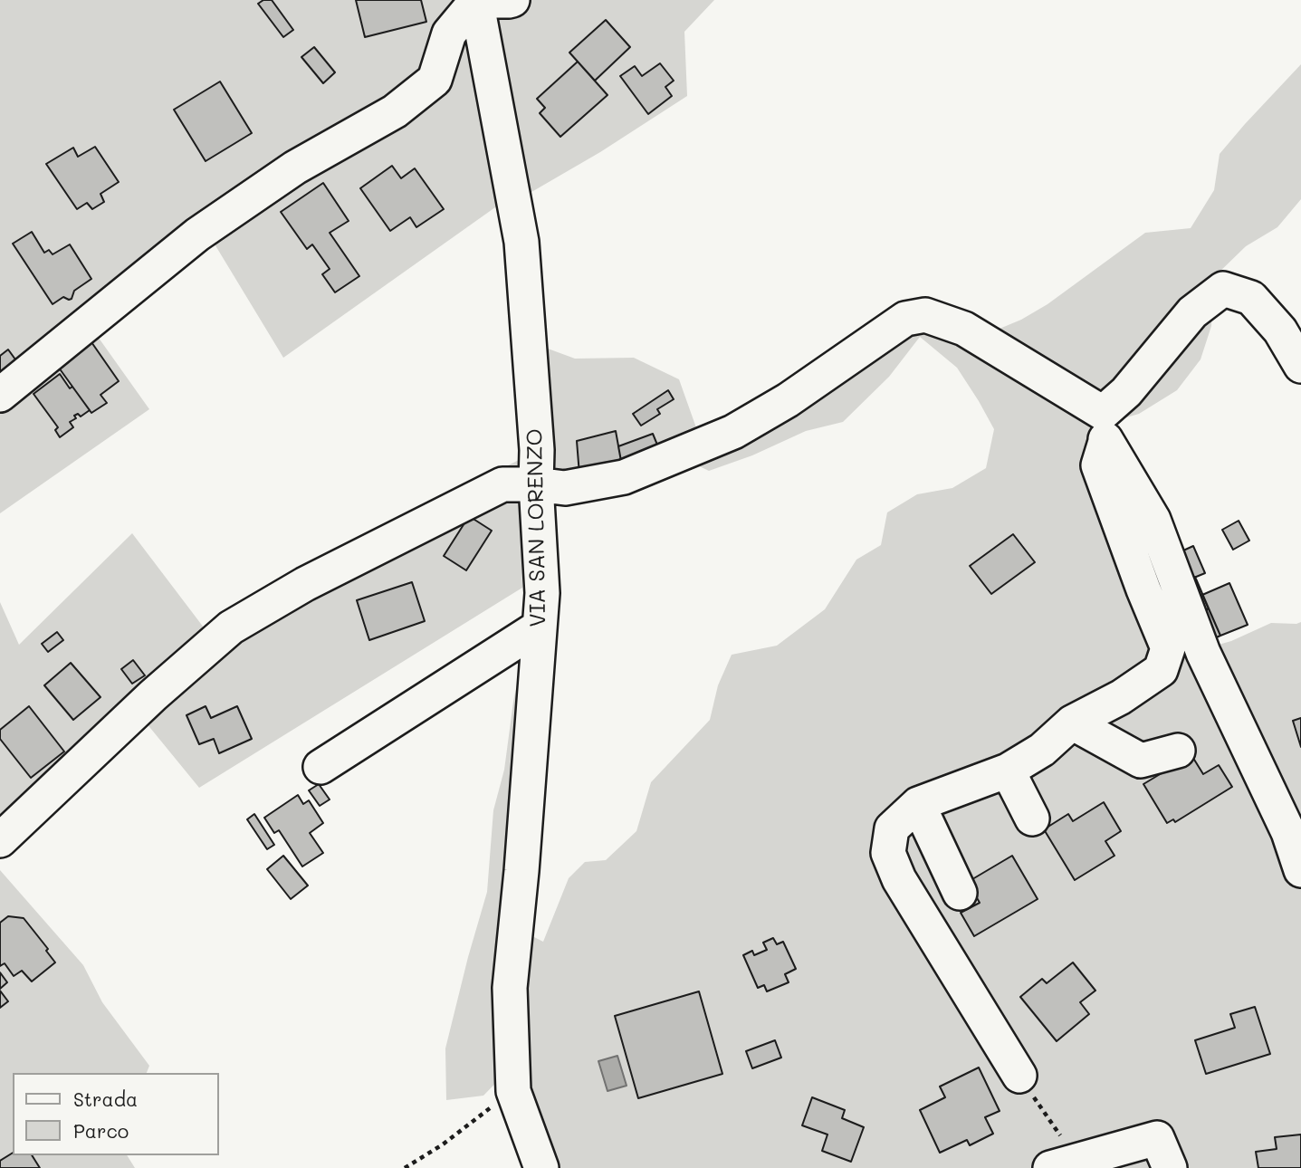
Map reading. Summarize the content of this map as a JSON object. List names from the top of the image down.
{
  "streets": {
    "street": ["VIA SAN LORENZO"]
  },
  "legend": ["Strada", "Parco"]
}
